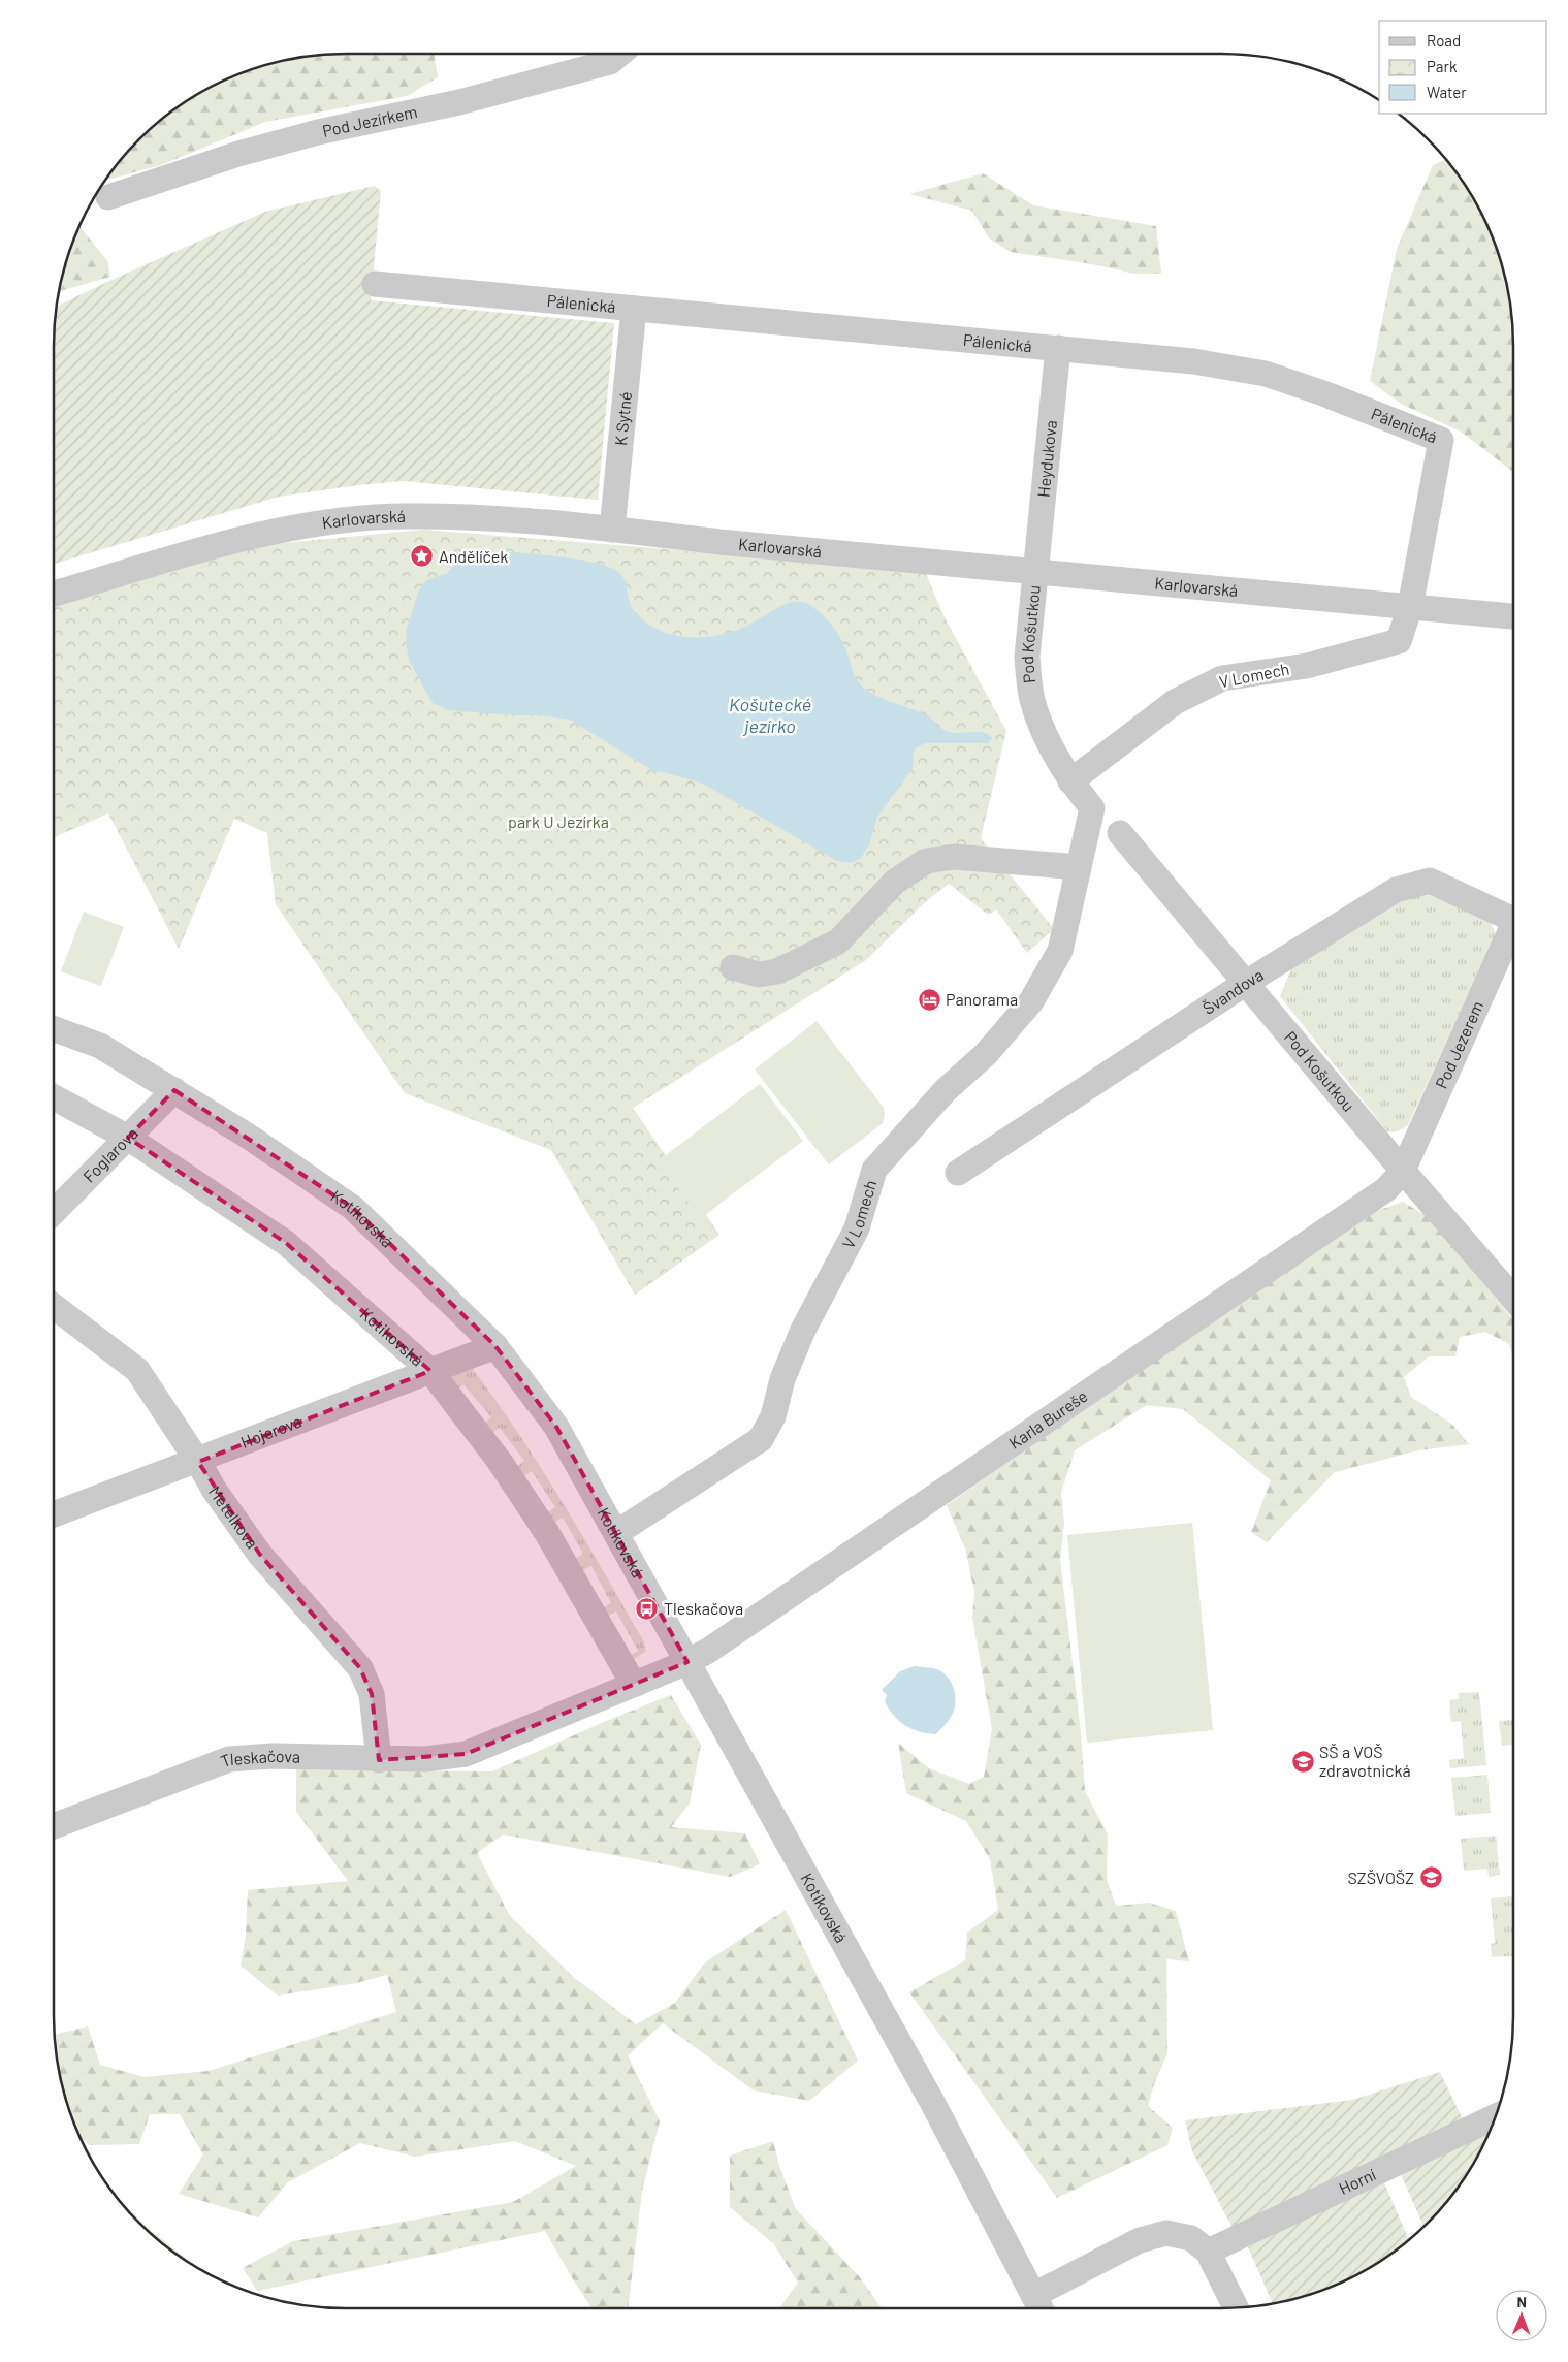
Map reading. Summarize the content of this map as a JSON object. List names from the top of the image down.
{
  "streets": {
    "street": [
      "Pod Jezírkem",
      "Pálenická",
      "K Sytné",
      "Heydukova",
      "Karlovarská",
      "Pod Košutkou",
      "V Lomech",
      "Švandova",
      "Pod Jezerem",
      "Foglarova",
      "Kotíkovská",
      "Kotikovská",
      "Karla Bureše",
      "Hojerova",
      "Metelkova",
      "Tleskačova",
      "Horní"
    ]
  },
  "crossings": [
    ["Pálenická", "K Sytné"],
    ["Pálenická", "Heydukova"],
    ["Pálenická", "Karlovarská"],
    ["Pálenická", "V Lomech"],
    ["K Sytné", "Karlovarská"],
    ["Heydukova", "Karlovarská"],
    ["Heydukova", "Pod Košutkou"],
    ["Karlovarská", "Pod Košutkou"],
    ["Karlovarská", "V Lomech"],
    ["Pod Košutkou", "V Lomech"],
    ["Pod Košutkou", "Švandova"],
    ["Pod Košutkou", "Pod Jezerem"],
    ["Pod Košutkou", "Karla Bureše"],
    ["V Lomech", "Kotíkovská"],
    ["Pod Jezerem", "Karla Bureše"],
    ["Foglarova", "Kotíkovská"],
    ["Foglarova", "Kotikovská"],
    ["Kotíkovská", "Karla Bureše"],
    ["Kotíkovská", "Hojerova"],
    ["Kotíkovská", "Tleskačova"],
    ["Kotikovská", "Hojerova"],
    ["Kotikovská", "Tleskačova"],
    ["Karla Bureše", "Tleskačova"],
    ["Hojerova", "Metelkova"],
    ["Metelkova", "Tleskačova"]
  ],
  "water": ["Košutecké jezírko"],
  "parks": ["park U Jezírka"],
  "places": {
    "place": ["Andělíček"],
    "hotel": ["Panorama"],
    "bus stop": ["Tleskačova"],
    "school or university": ["SŠ a VOŠ zdravotnická", "SZŠVOŠZ"]
  },
  "legend": ["Road", "Park", "Water"],
  "north": "top"
}
